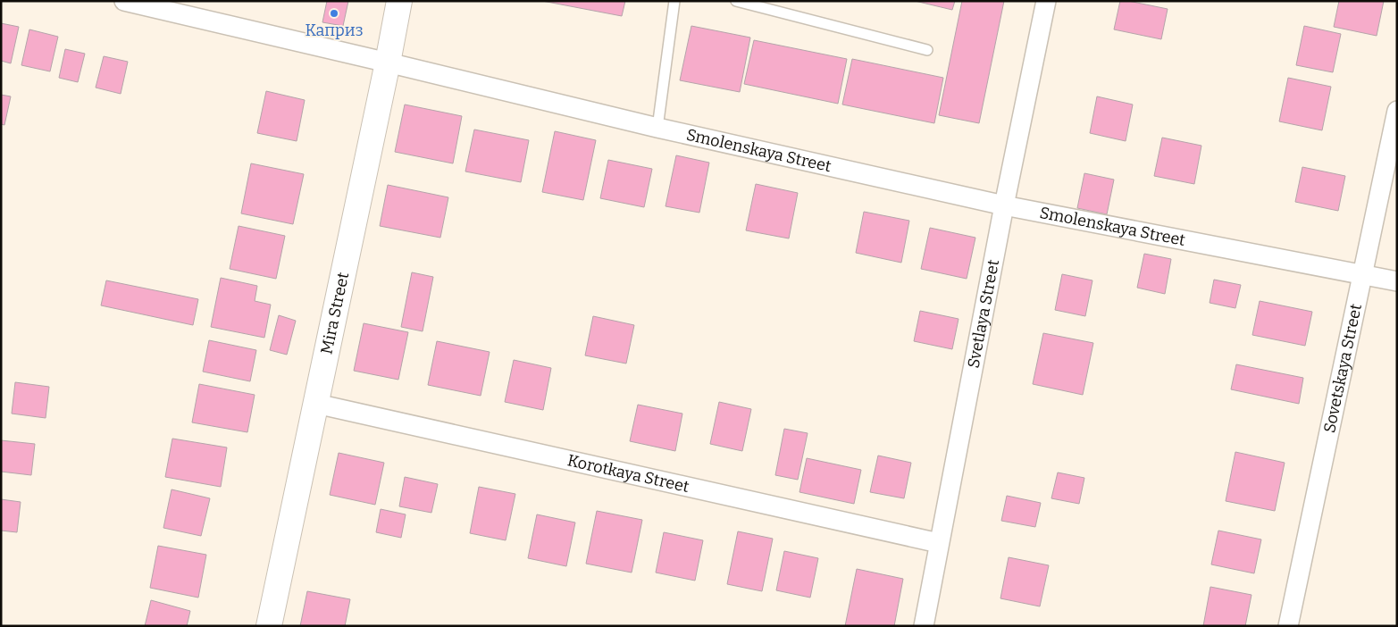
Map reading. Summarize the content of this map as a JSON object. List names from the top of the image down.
{
  "streets": {
    "street": [
      "Smolenskaya Street",
      "Mira Street",
      "Svetlaya Street",
      "Sovetskaya Street",
      "Korotkaya Street"
    ]
  },
  "crossings": [
    ["Smolenskaya Street", "Mira Street"],
    ["Smolenskaya Street", "Svetlaya Street"],
    ["Smolenskaya Street", "Sovetskaya Street"],
    ["Mira Street", "Korotkaya Street"],
    ["Svetlaya Street", "Korotkaya Street"]
  ],
  "places": ["Каприз"]
}
